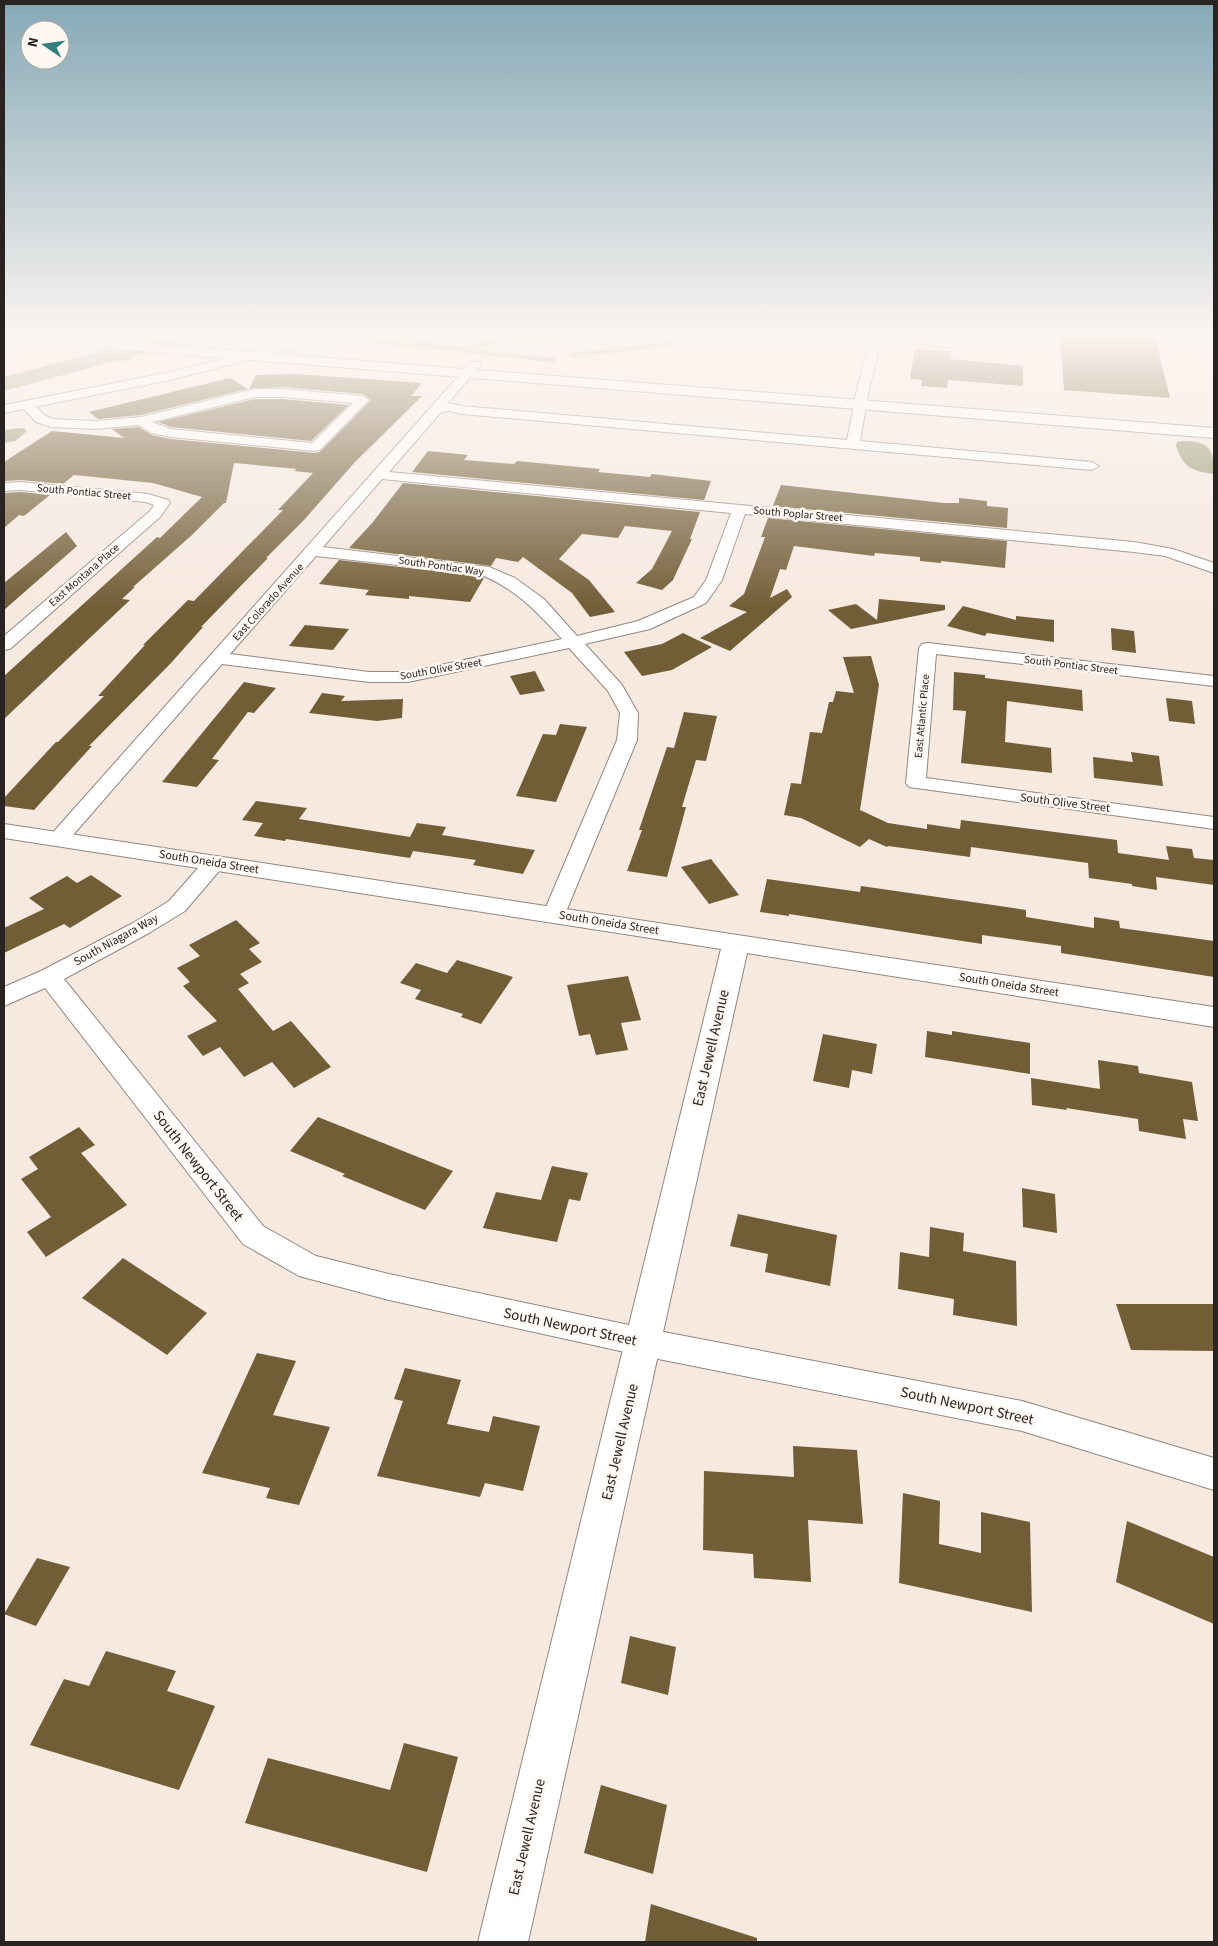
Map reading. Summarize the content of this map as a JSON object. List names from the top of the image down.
{
  "streets": {
    "main road": ["South Oneida Street", "East Jewell Avenue"],
    "street": [
      "South Pontiac Street",
      "South Poplar Street",
      "South Pontiac Way",
      "East Montana Place",
      "East Colorado Avenue",
      "South Olive Street",
      "East Atlantic Place",
      "South Niagara Way",
      "South Newport Street"
    ]
  },
  "crossings": [
    ["South Pontiac Street", "East Montana Place"],
    ["South Pontiac Street", "East Atlantic Place"],
    ["South Poplar Street", "East Colorado Avenue"],
    ["South Pontiac Way", "East Colorado Avenue"],
    ["South Pontiac Way", "South Olive Street"],
    ["East Colorado Avenue", "South Olive Street"],
    ["East Colorado Avenue", "South Oneida Street"],
    ["South Olive Street", "East Atlantic Place"],
    ["South Oneida Street", "South Niagara Way"],
    ["South Oneida Street", "East Jewell Avenue"],
    ["South Niagara Way", "South Newport Street"],
    ["East Jewell Avenue", "South Newport Street"]
  ],
  "north": "left"
}
